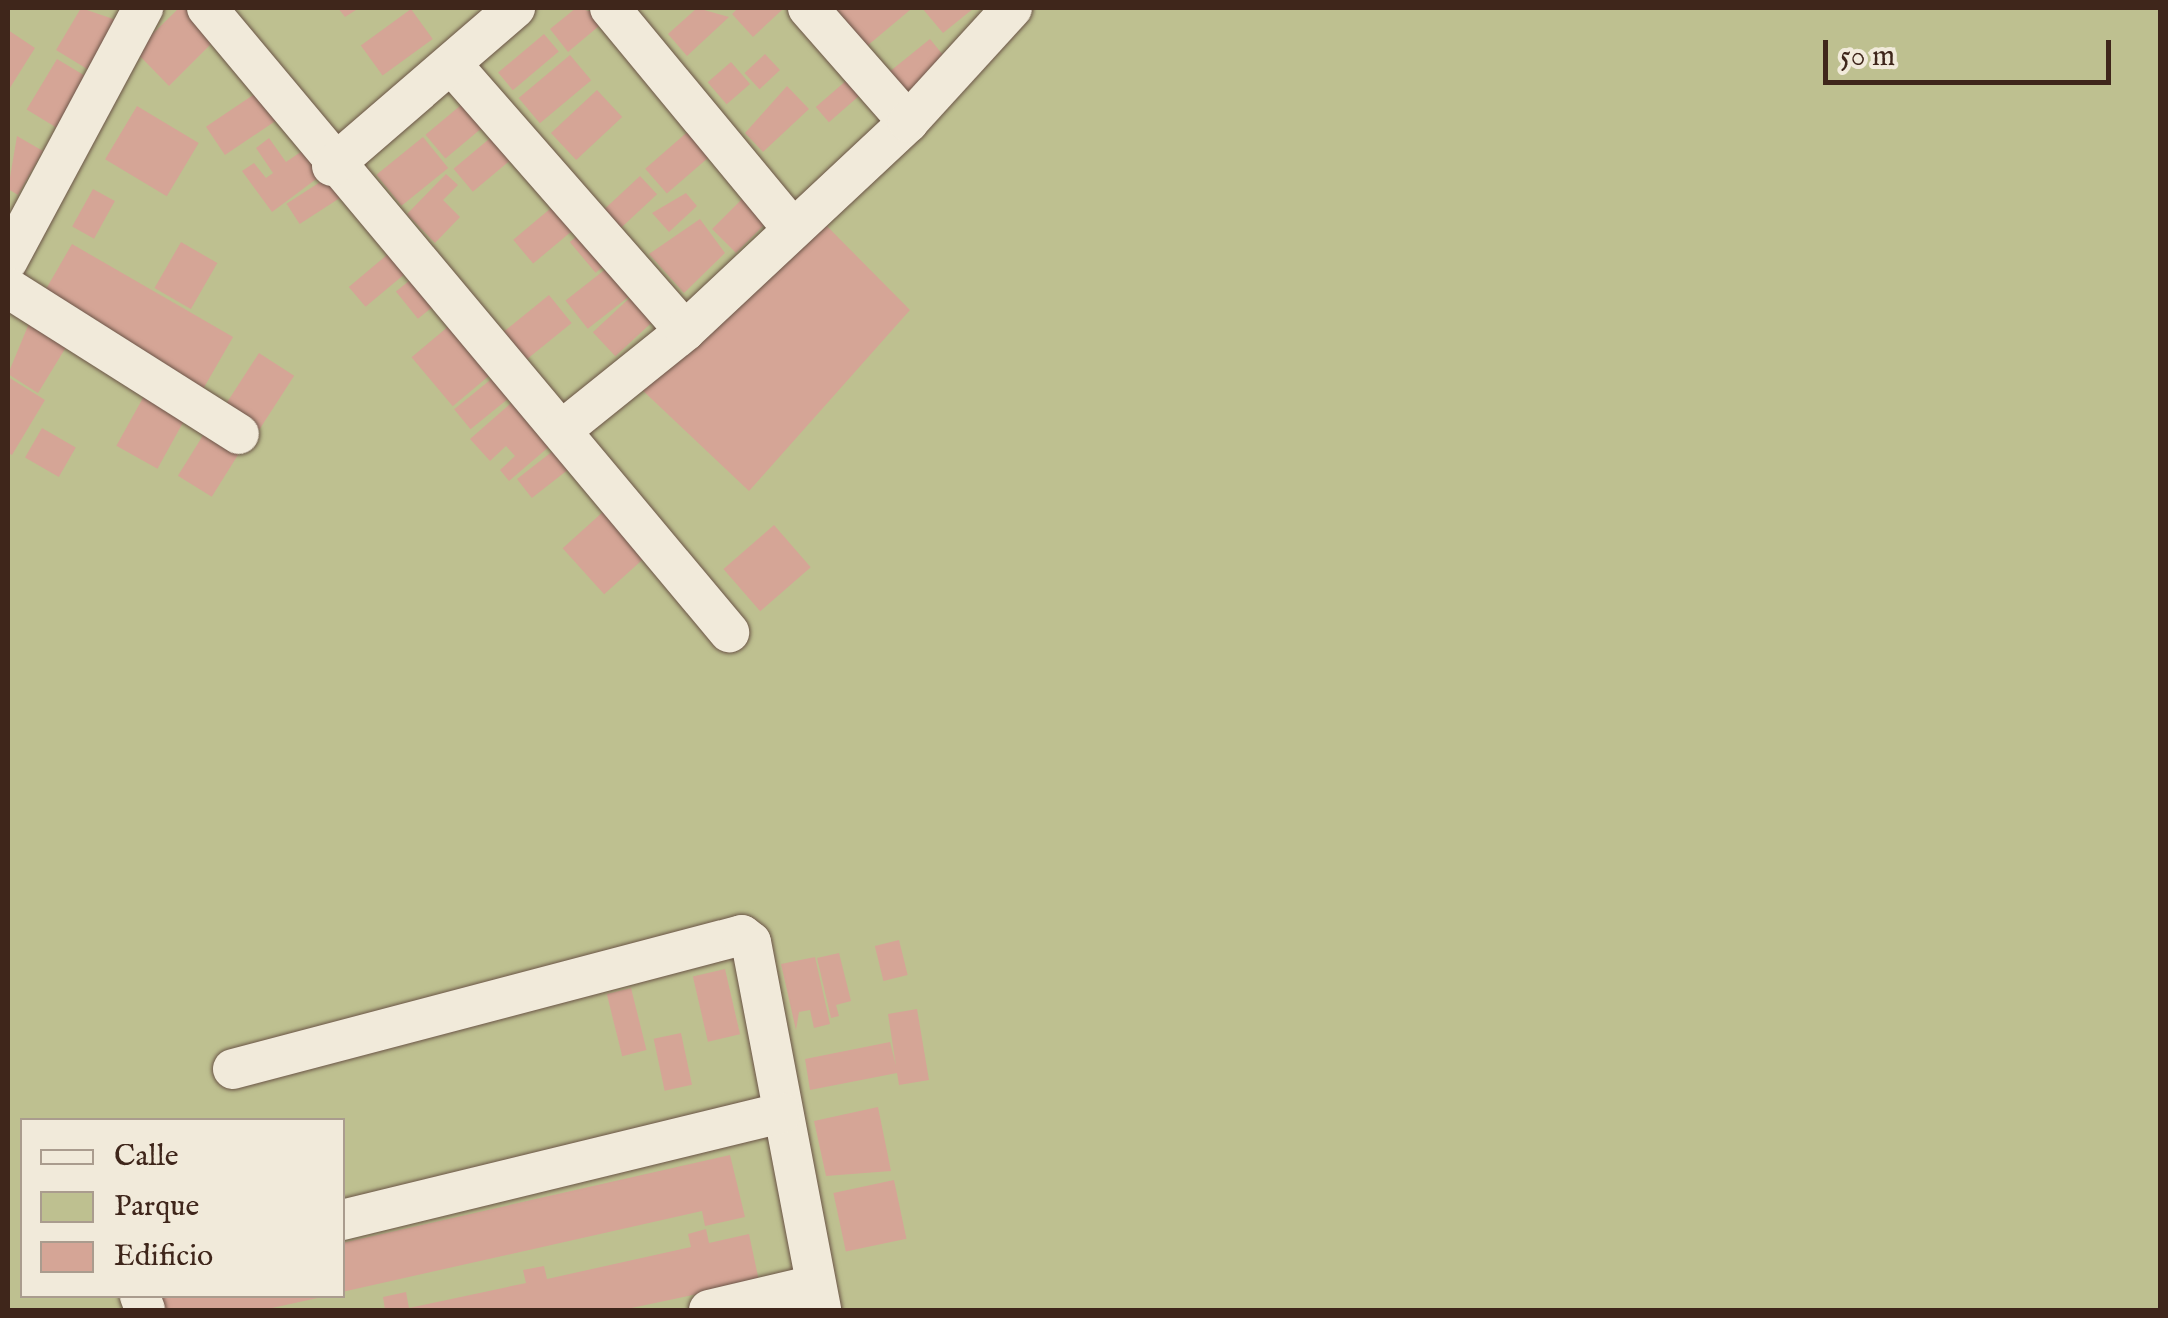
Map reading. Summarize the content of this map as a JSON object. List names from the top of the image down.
{
  "legend": ["Calle", "Parque", "Edificio"],
  "scale_bar": "50 m"
}
